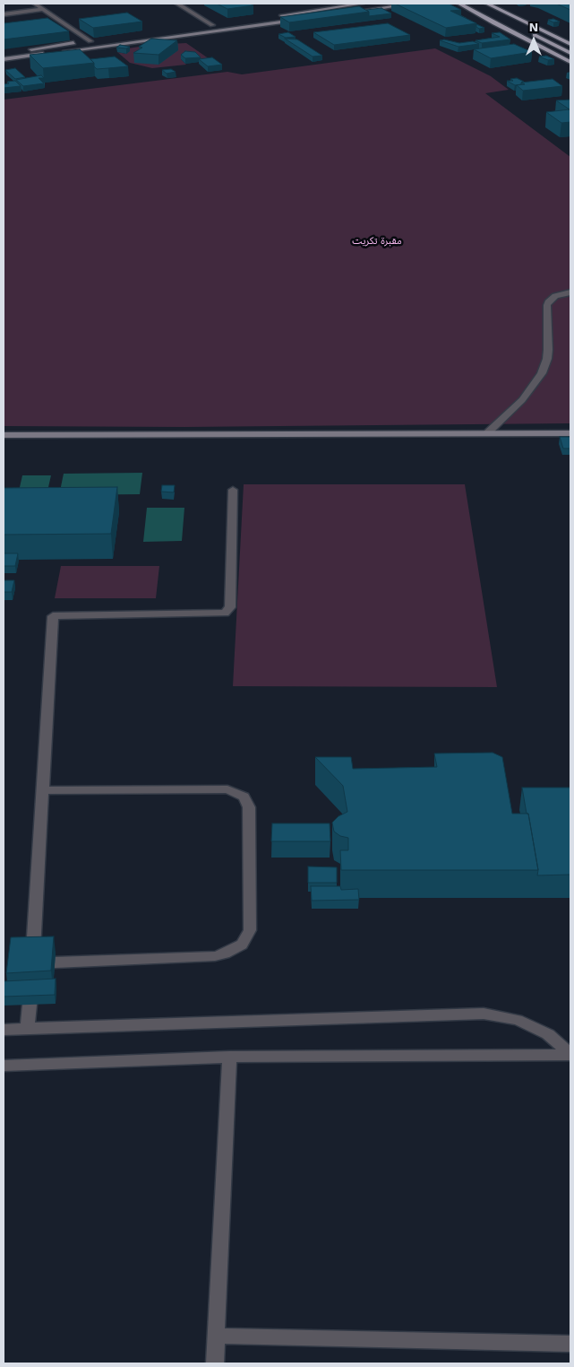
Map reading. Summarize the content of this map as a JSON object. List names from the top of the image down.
{
  "parks": ["مقبرة تكريت"],
  "north": "top"
}
